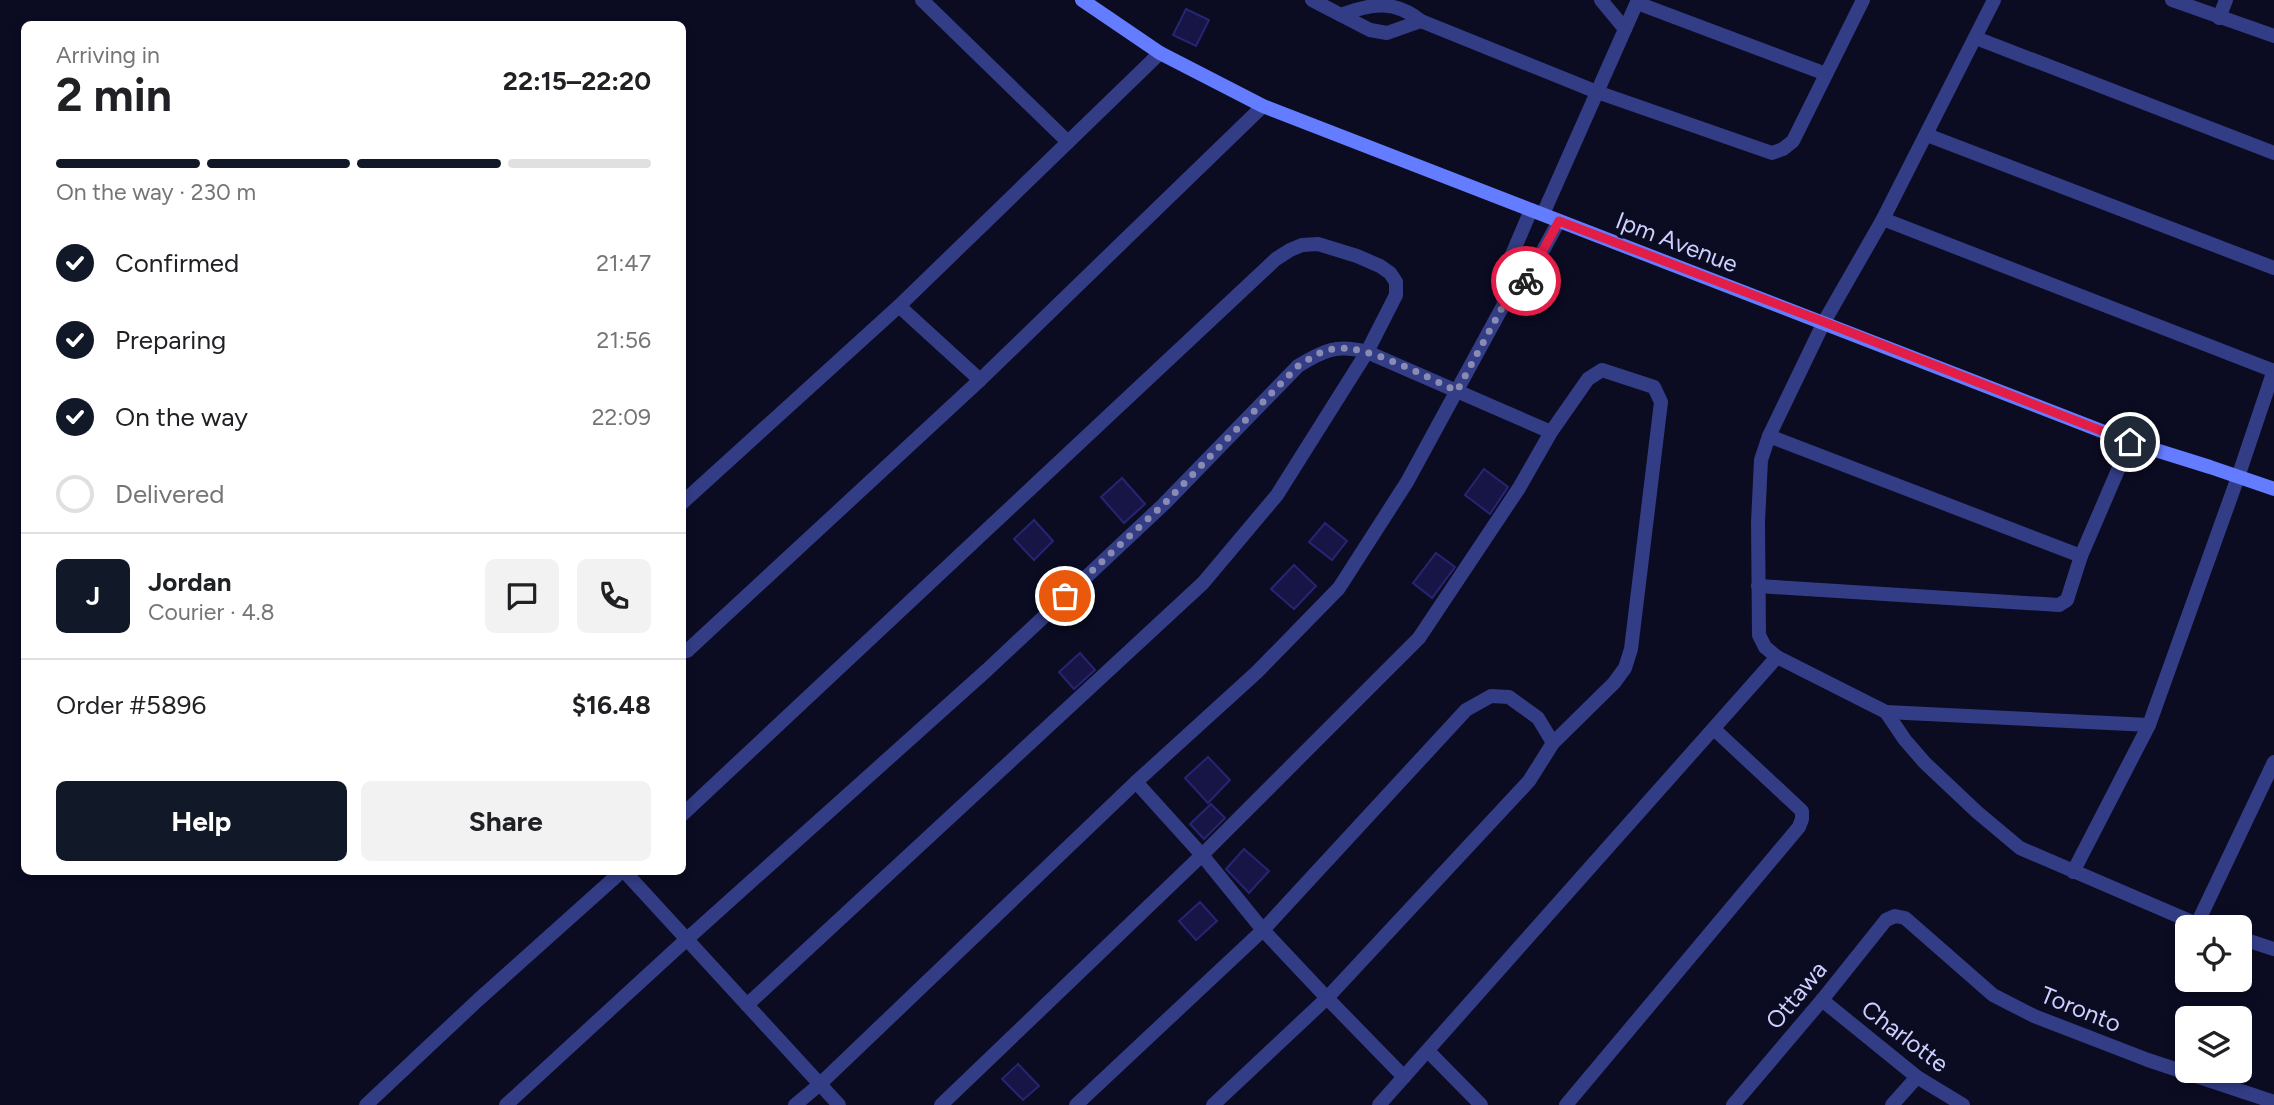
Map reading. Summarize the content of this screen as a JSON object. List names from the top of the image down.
{
  "streets": {
    "street": [
      "Ipm Avenue",
      "Ottawa",
      "Toronto",
      "Charlotte"
    ]
  },
  "crossings": [
    ["Ottawa", "Toronto"],
    ["Ottawa", "Charlotte"]
  ],
  "page": {
    "heading": ["2 min", "Arriving in", "22:15–22:20"],
    "panel": [
      "Jordan",
      "Courier · 4.8",
      "Order #5896",
      "$16.48"
    ],
    "bar": "On the way · 230 m",
    "list": [
      ["Confirmed", "21:47"],
      ["Preparing", "21:56"],
      ["On the way", "22:09"],
      "Delivered"
    ],
    "round": "J",
    "buttons": ["Help", "Share"]
  }
}
